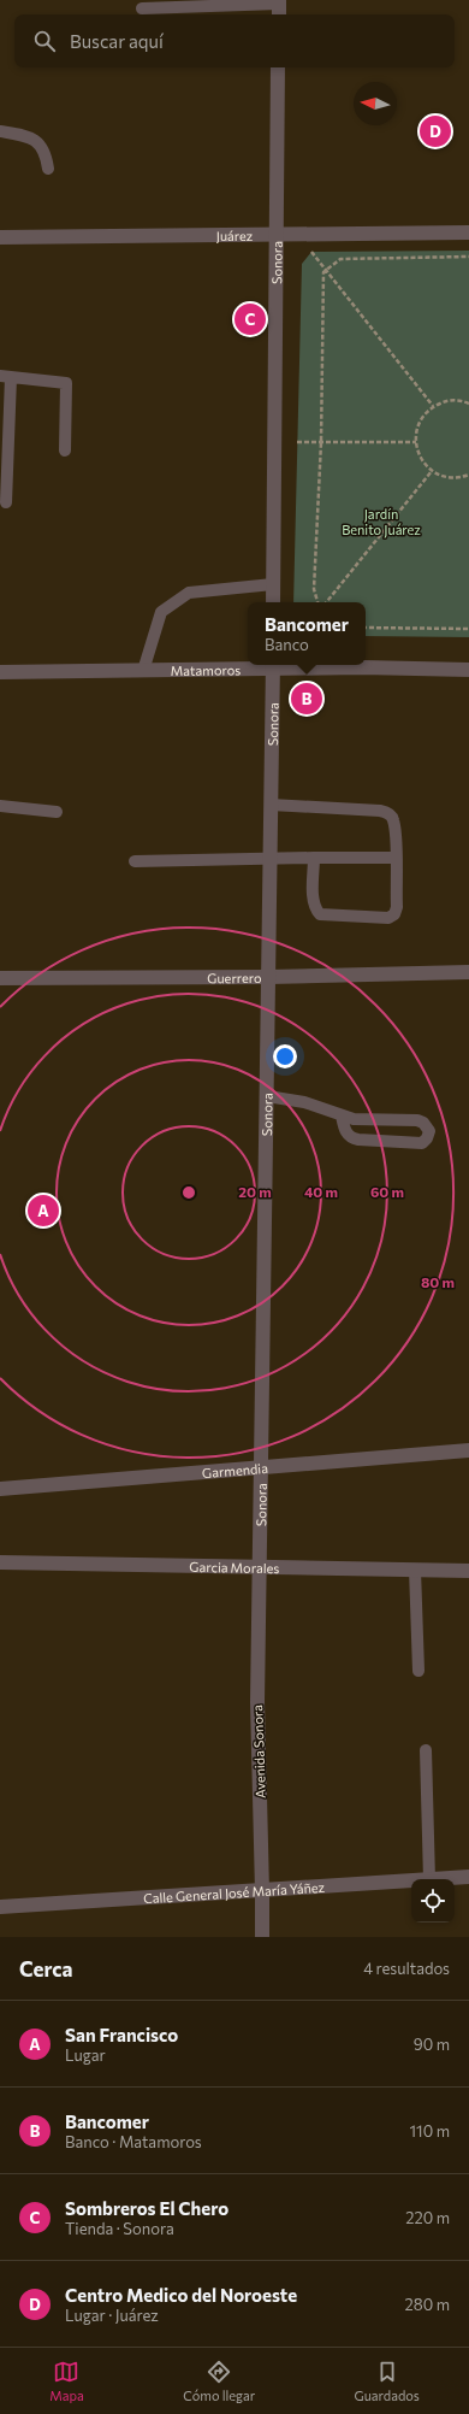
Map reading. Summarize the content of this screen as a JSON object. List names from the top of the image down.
{
  "streets": {
    "street": [
      "Juárez",
      "Sonora",
      "Matamoros",
      "Guerrero",
      "Garmendia",
      "Garcia Morales",
      "Avenida Sonora",
      "Calle General José María Yáñez"
    ]
  },
  "crossings": [
    ["Juárez", "Sonora"],
    ["Sonora", "Matamoros"],
    ["Sonora", "Guerrero"],
    ["Sonora", "Garmendia"],
    ["Sonora", "Garcia Morales"],
    ["Sonora", "Avenida Sonora"],
    ["Garcia Morales", "Avenida Sonora"],
    ["Avenida Sonora", "Calle General José María Yáñez"]
  ],
  "parks": ["Jardín Benito Juárez"],
  "north": "left",
  "page": {
    "search": "Buscar aquí",
    "pins": [
      "D",
      "C",
      "B",
      "A"
    ],
    "popup": ["Bancomer", "Banco"],
    "heading": ["Cerca", "4 resultados"],
    "list": [
      {
        "mark": "A",
        "name": "San Francisco",
        "note": "Lugar",
        "value": "90 m"
      },
      {
        "mark": "B",
        "name": "Bancomer",
        "note": "Banco · Matamoros",
        "value": "110 m"
      },
      {
        "mark": "C",
        "name": "Sombreros El Chero",
        "note": "Tienda · Sonora",
        "value": "220 m"
      },
      {
        "mark": "D",
        "name": "Centro Medico del Noroeste",
        "note": "Lugar · Juárez",
        "value": "280 m"
      }
    ],
    "nav": ["Mapa", "Cómo llegar", "Guardados"]
  },
  "rings": [
    "20 m",
    "40 m",
    "60 m",
    "80 m"
  ]
}
